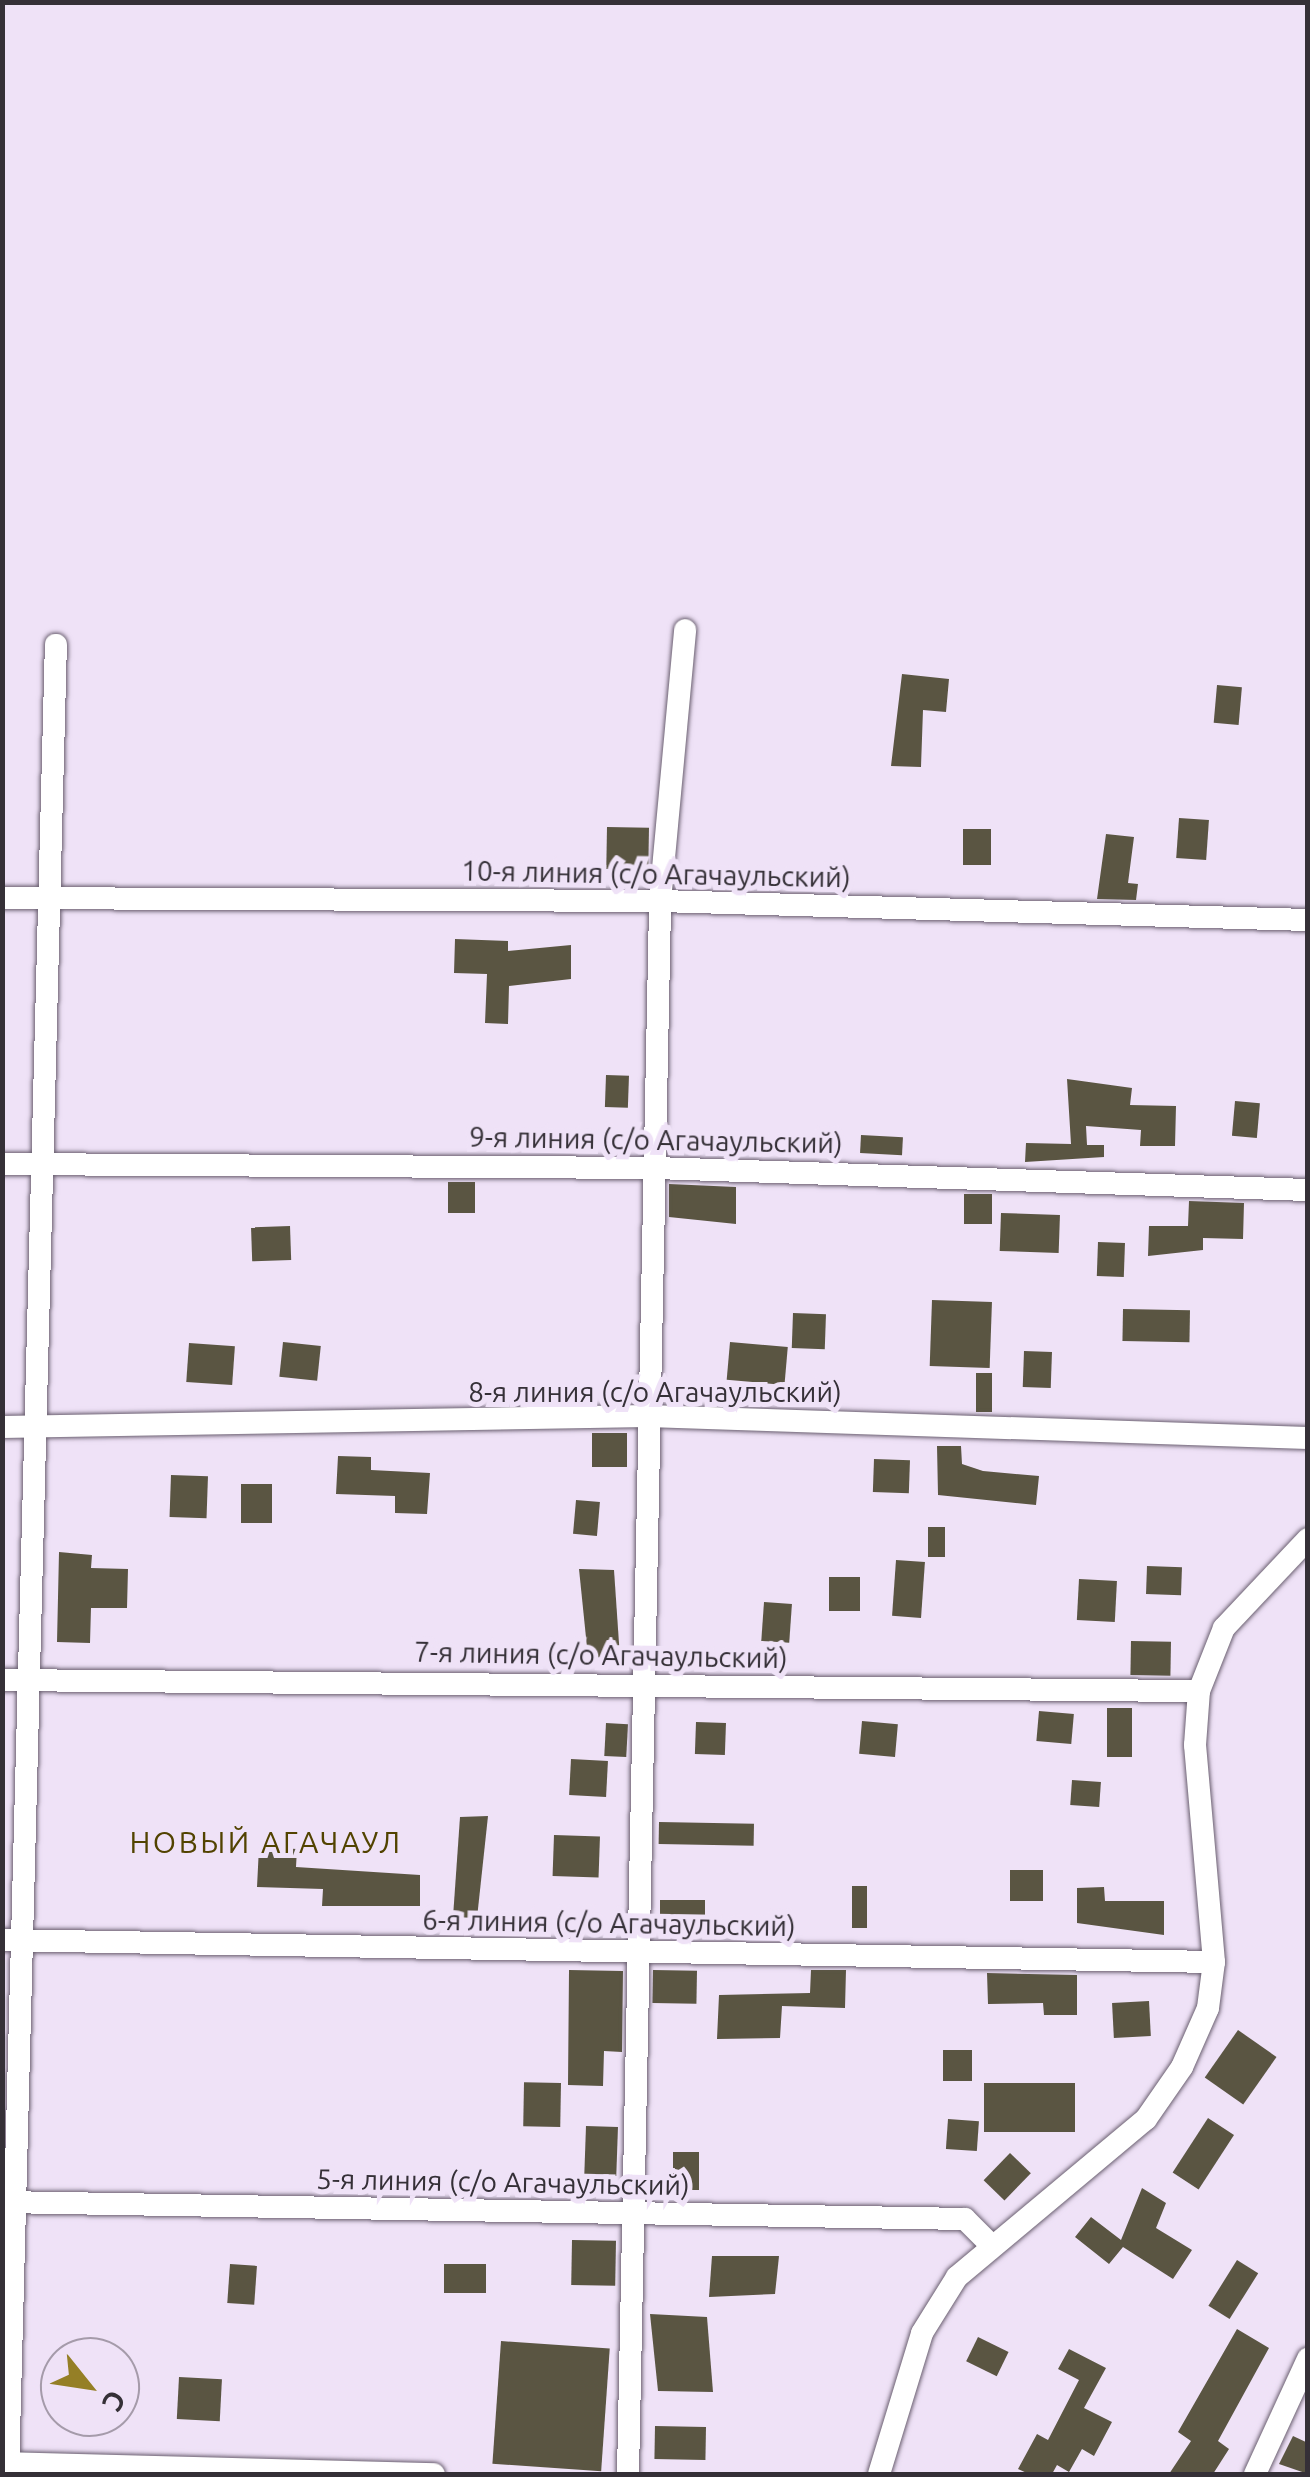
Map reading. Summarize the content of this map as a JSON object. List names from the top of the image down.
{
  "streets": {
    "street": [
      "10-я линия (с/о Агачаульский)",
      "9-я линия (с/о Агачаульский)",
      "8-я линия (с/о Агачаульский)",
      "7-я линия (с/о Агачаульский)",
      "6-я линия (с/о Агачаульский)",
      "5-я линия (с/о Агачаульский)"
    ]
  },
  "districts": ["НОВЫЙ АГАЧАУЛ"],
  "north": "bottom right"
}
